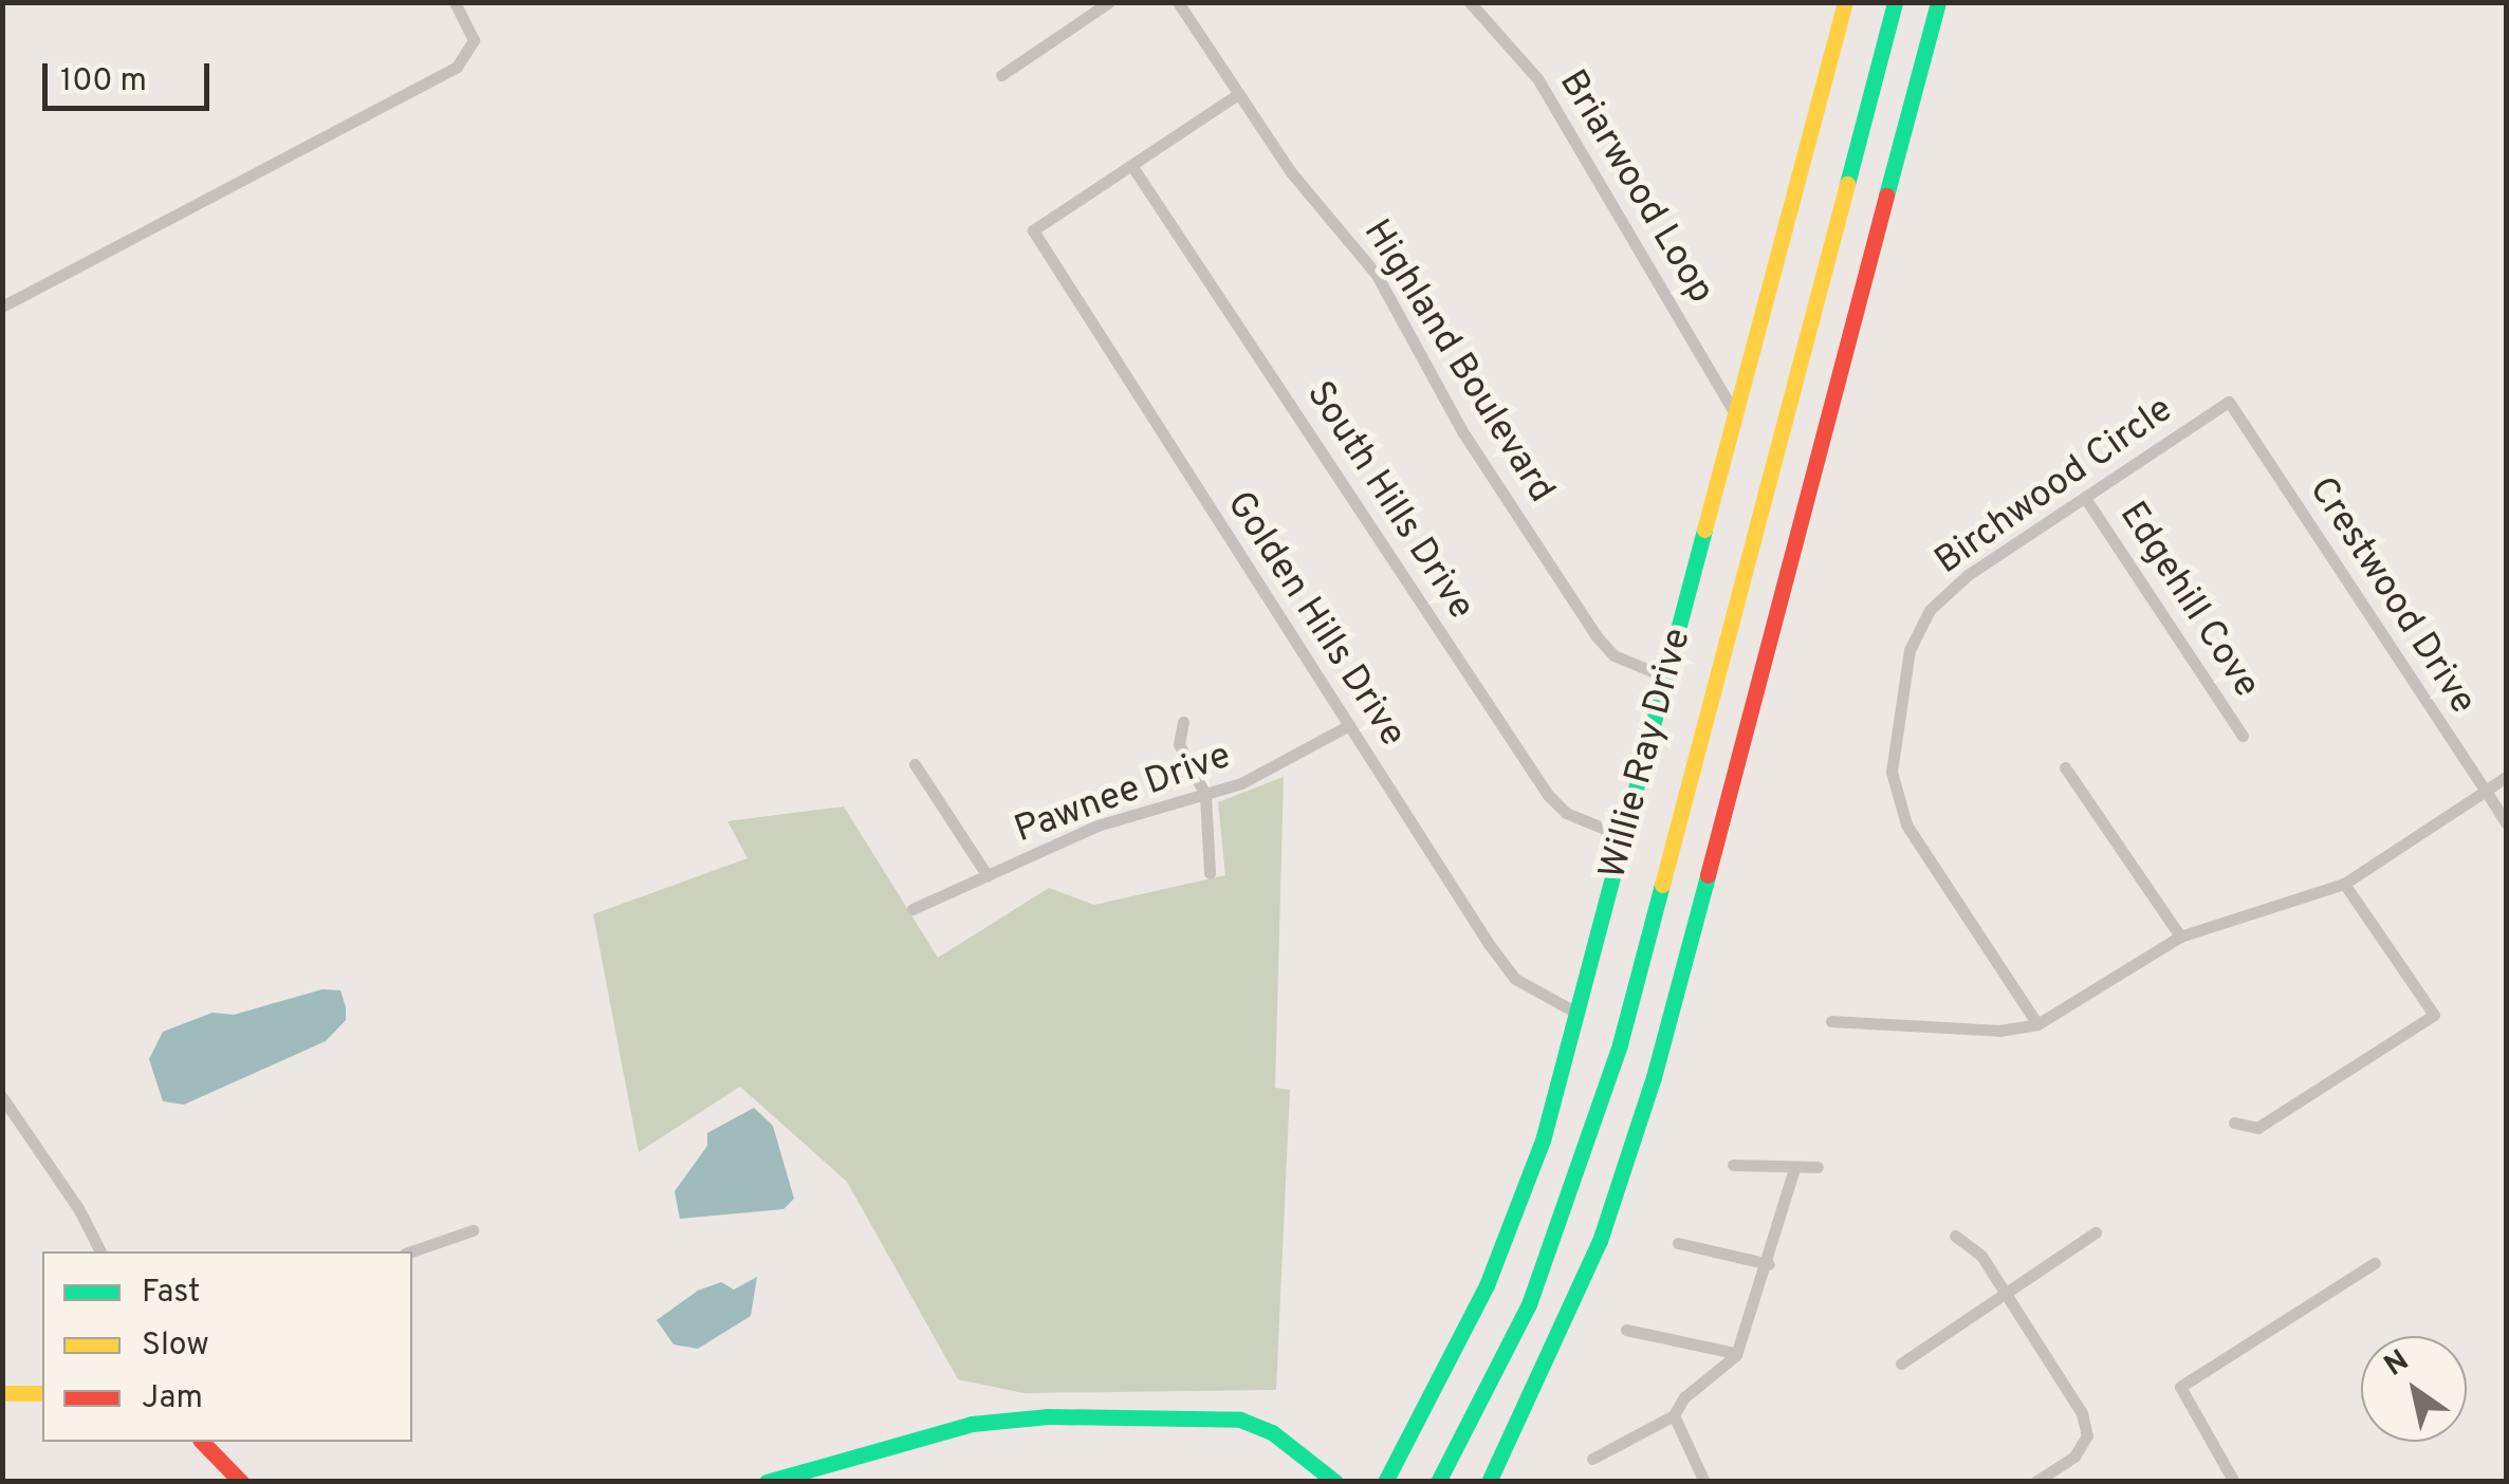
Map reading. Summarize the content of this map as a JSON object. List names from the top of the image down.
{
  "streets": {
    "main road": ["Willie Ray Drive"],
    "street": [
      "Briarwood Loop",
      "Highland Boulevard",
      "Birchwood Circle",
      "South Hills Drive",
      "Crestwood Drive",
      "Edgehill Cove",
      "Golden Hills Drive",
      "Pawnee Drive"
    ]
  },
  "crossings": [
    ["Briarwood Loop", "Willie Ray Drive"],
    ["Highland Boulevard", "Willie Ray Drive"],
    ["Birchwood Circle", "Crestwood Drive"],
    ["Birchwood Circle", "Edgehill Cove"],
    ["South Hills Drive", "Golden Hills Drive"],
    ["South Hills Drive", "Willie Ray Drive"],
    ["Golden Hills Drive", "Willie Ray Drive"],
    ["Golden Hills Drive", "Pawnee Drive"]
  ],
  "legend": ["Fast", "Slow", "Jam"],
  "scale_bar": "100 m",
  "north": "top left"
}
